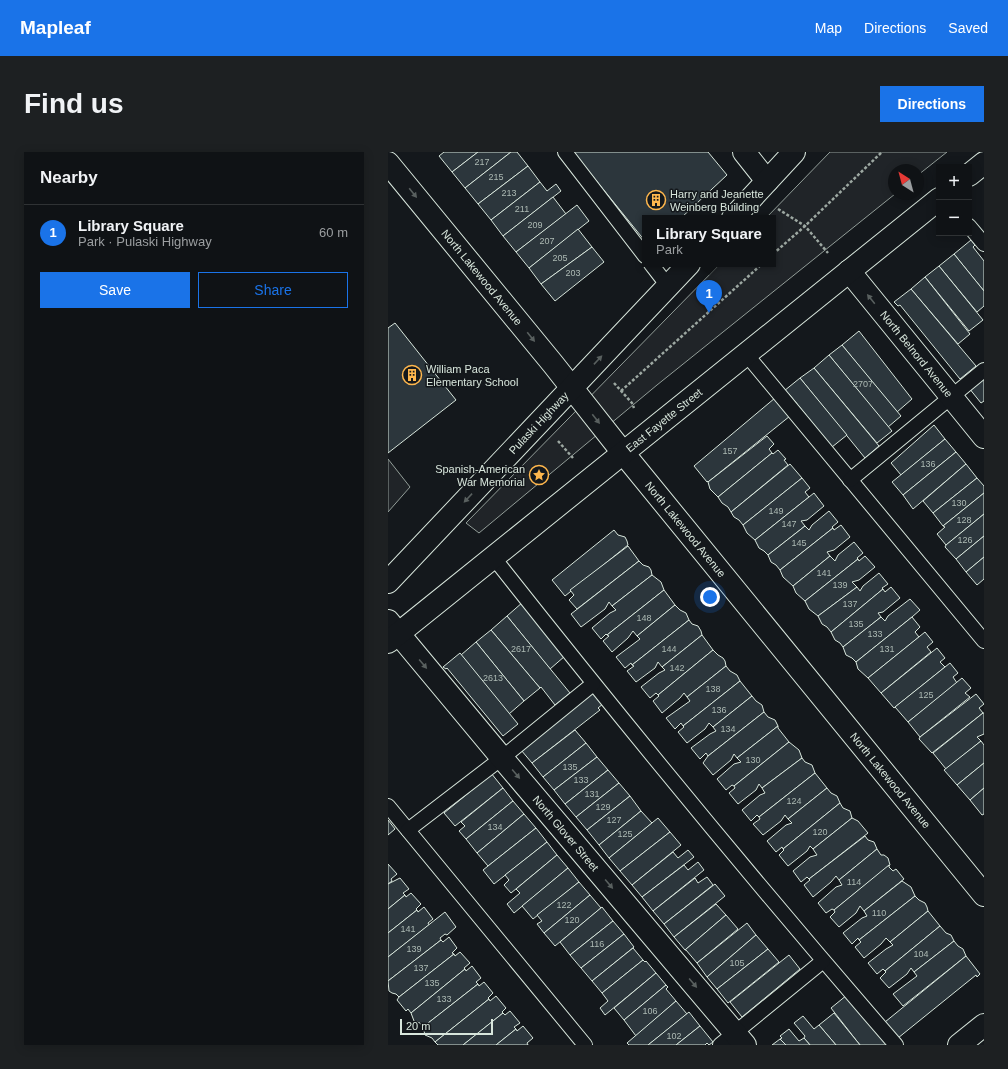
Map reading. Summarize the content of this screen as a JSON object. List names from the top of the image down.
{
  "streets": {
    "street": [
      "North Lakewood Avenue",
      "North Belnord Avenue",
      "East Fayette Street",
      "Pulaski Highway",
      "North Glover Street"
    ]
  },
  "crossings": [
    ["North Lakewood Avenue", "East Fayette Street"],
    ["North Lakewood Avenue", "Pulaski Highway"],
    ["North Belnord Avenue", "East Fayette Street"],
    ["East Fayette Street", "North Glover Street"]
  ],
  "one_way": ["North Lakewood Avenue", "North Belnord Avenue", "North Glover Street"],
  "places": {
    "building": ["Harry and Jeanette Weinberg Building", "William Paca Elementary School"],
    "place": ["Spanish-American War Memorial"]
  },
  "house_numbers": [
    "217",
    "215",
    "213",
    "211",
    "209",
    "207",
    "205",
    "203",
    "2707",
    "157",
    "136",
    "130",
    "149",
    "128",
    "147",
    "126",
    "145",
    "141",
    "139",
    "137",
    "148",
    "135",
    "133",
    "2617",
    "144",
    "131",
    "142",
    "2613",
    "138",
    "125",
    "136",
    "134",
    "130",
    "135",
    "133",
    "131",
    "124",
    "129",
    "127",
    "134",
    "120",
    "125",
    "114",
    "122",
    "110",
    "120",
    "141",
    "116",
    "139",
    "104",
    "105",
    "137",
    "135",
    "133",
    "106",
    "102"
  ],
  "scale_bar": "20 m",
  "north": "top left",
  "page": {
    "header": "Mapleaf",
    "nav": ["Map", "Directions", "Saved"],
    "buttons": [
      "Directions",
      ["Save", "Share"]
    ],
    "title": "Find us",
    "heading": "Nearby",
    "map_buttons": ["+", "−"],
    "list": [
      {
        "mark": "1",
        "name": "Library Square",
        "note": "Park · Pulaski Highway",
        "value": "60 m"
      }
    ],
    "popup": ["Library Square", "Park"],
    "pins": "1",
    "scale": "20 m"
  }
}
